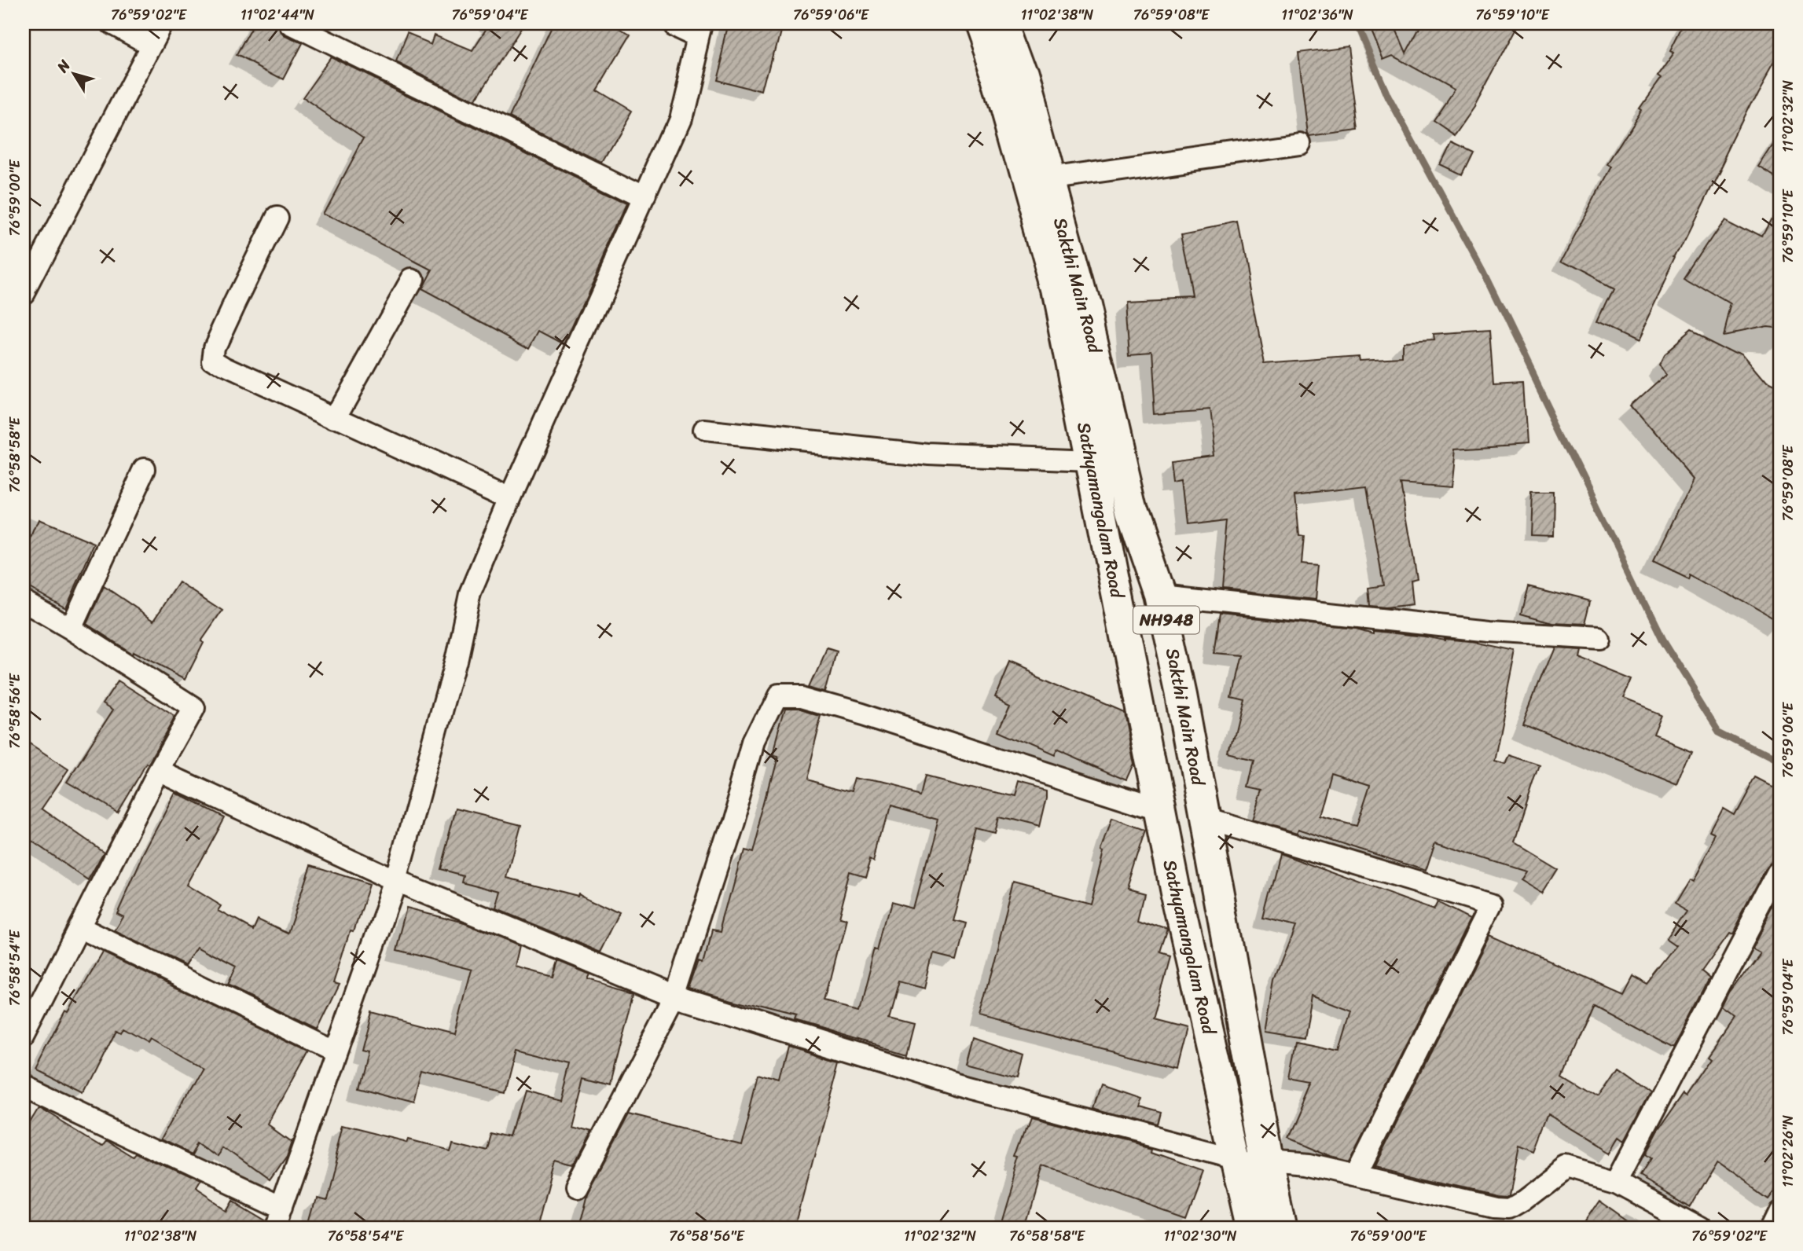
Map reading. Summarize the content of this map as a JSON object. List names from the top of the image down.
{
  "streets": {
    "highway": ["Sakthi Main Road", "Sathyamangalam Road", "NH948"]
  },
  "north": "top left",
  "coordinates": [
    "76°59'02\"E",
    "11°02'44\"N",
    "76°59'04\"E",
    "76°59'06\"E",
    "11°02'38\"N",
    "76°59'08\"E",
    "11°02'36\"N",
    "76°59'10\"E",
    "11°02'32\"N",
    "76°59'00\"E",
    "76°58'58\"E",
    "76°58'56\"E",
    "76°58'54\"E",
    "11°02'26\"N",
    "11°02'30\"N"
  ]
}
